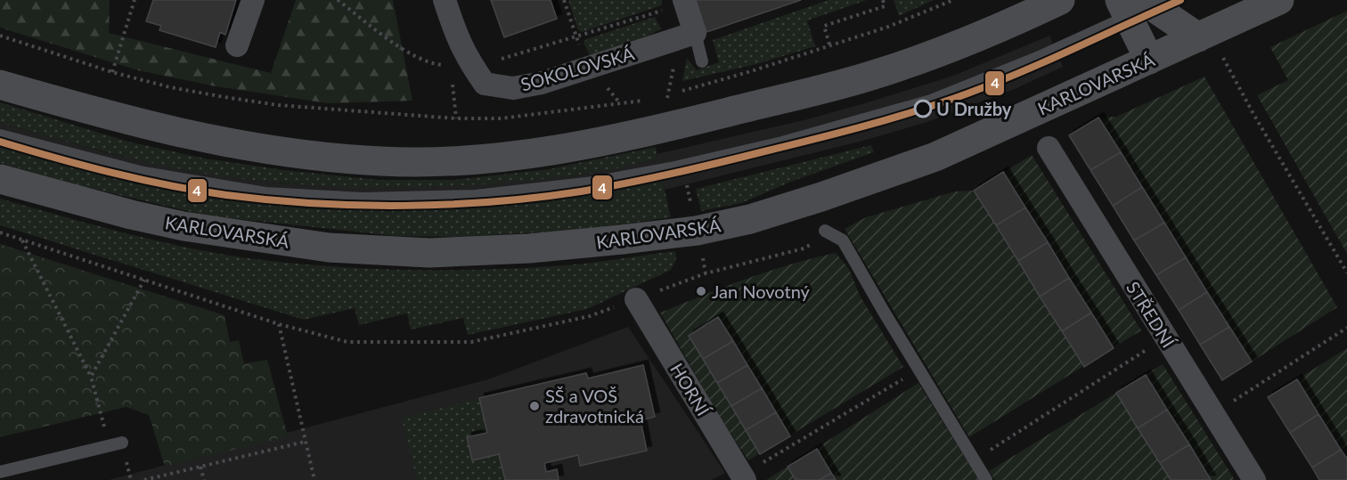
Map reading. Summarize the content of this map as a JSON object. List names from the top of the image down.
{
  "streets": {
    "main road": ["KARLOVARSKÁ"],
    "street": ["SOKOLOVSKÁ", "STŘEDNÍ", "HORNÍ"]
  },
  "places": ["U Družby", "Jan Novotný", "SŠ a VOŠ zdravotnická"],
  "lines": ["transit line 4"]
}
